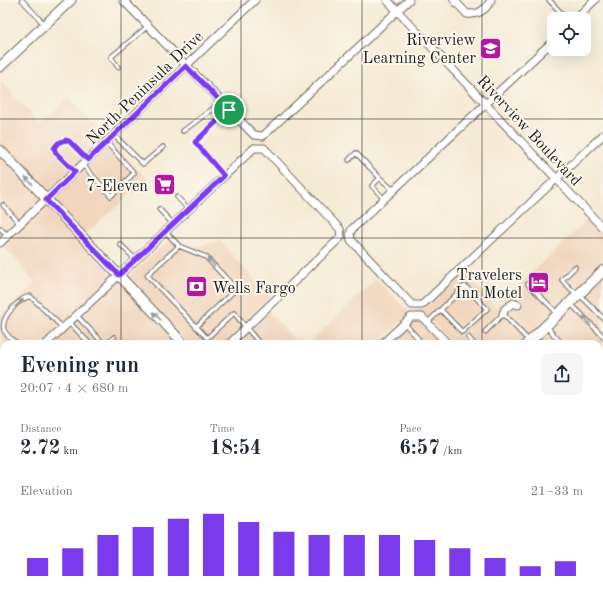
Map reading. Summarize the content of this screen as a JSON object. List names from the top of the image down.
{
  "streets": {
    "street": ["North Peninsula Drive", "Riverview Boulevard"]
  },
  "places": {
    "school or university": ["Riverview Learning Center"],
    "supermarket": ["7-Eleven"],
    "hotel": ["Travelers Inn Motel"],
    "bank": ["Wells Fargo"]
  },
  "page": {
    "heading": ["Evening run", "20:07 · 4 × 680 m"],
    "stats": [
      ["Distance", "2.72 km"],
      ["Time", "18:54"],
      ["Pace", "6:57 /km"]
    ],
    "chart": ["Elevation", "21–33 m"]
  }
}
